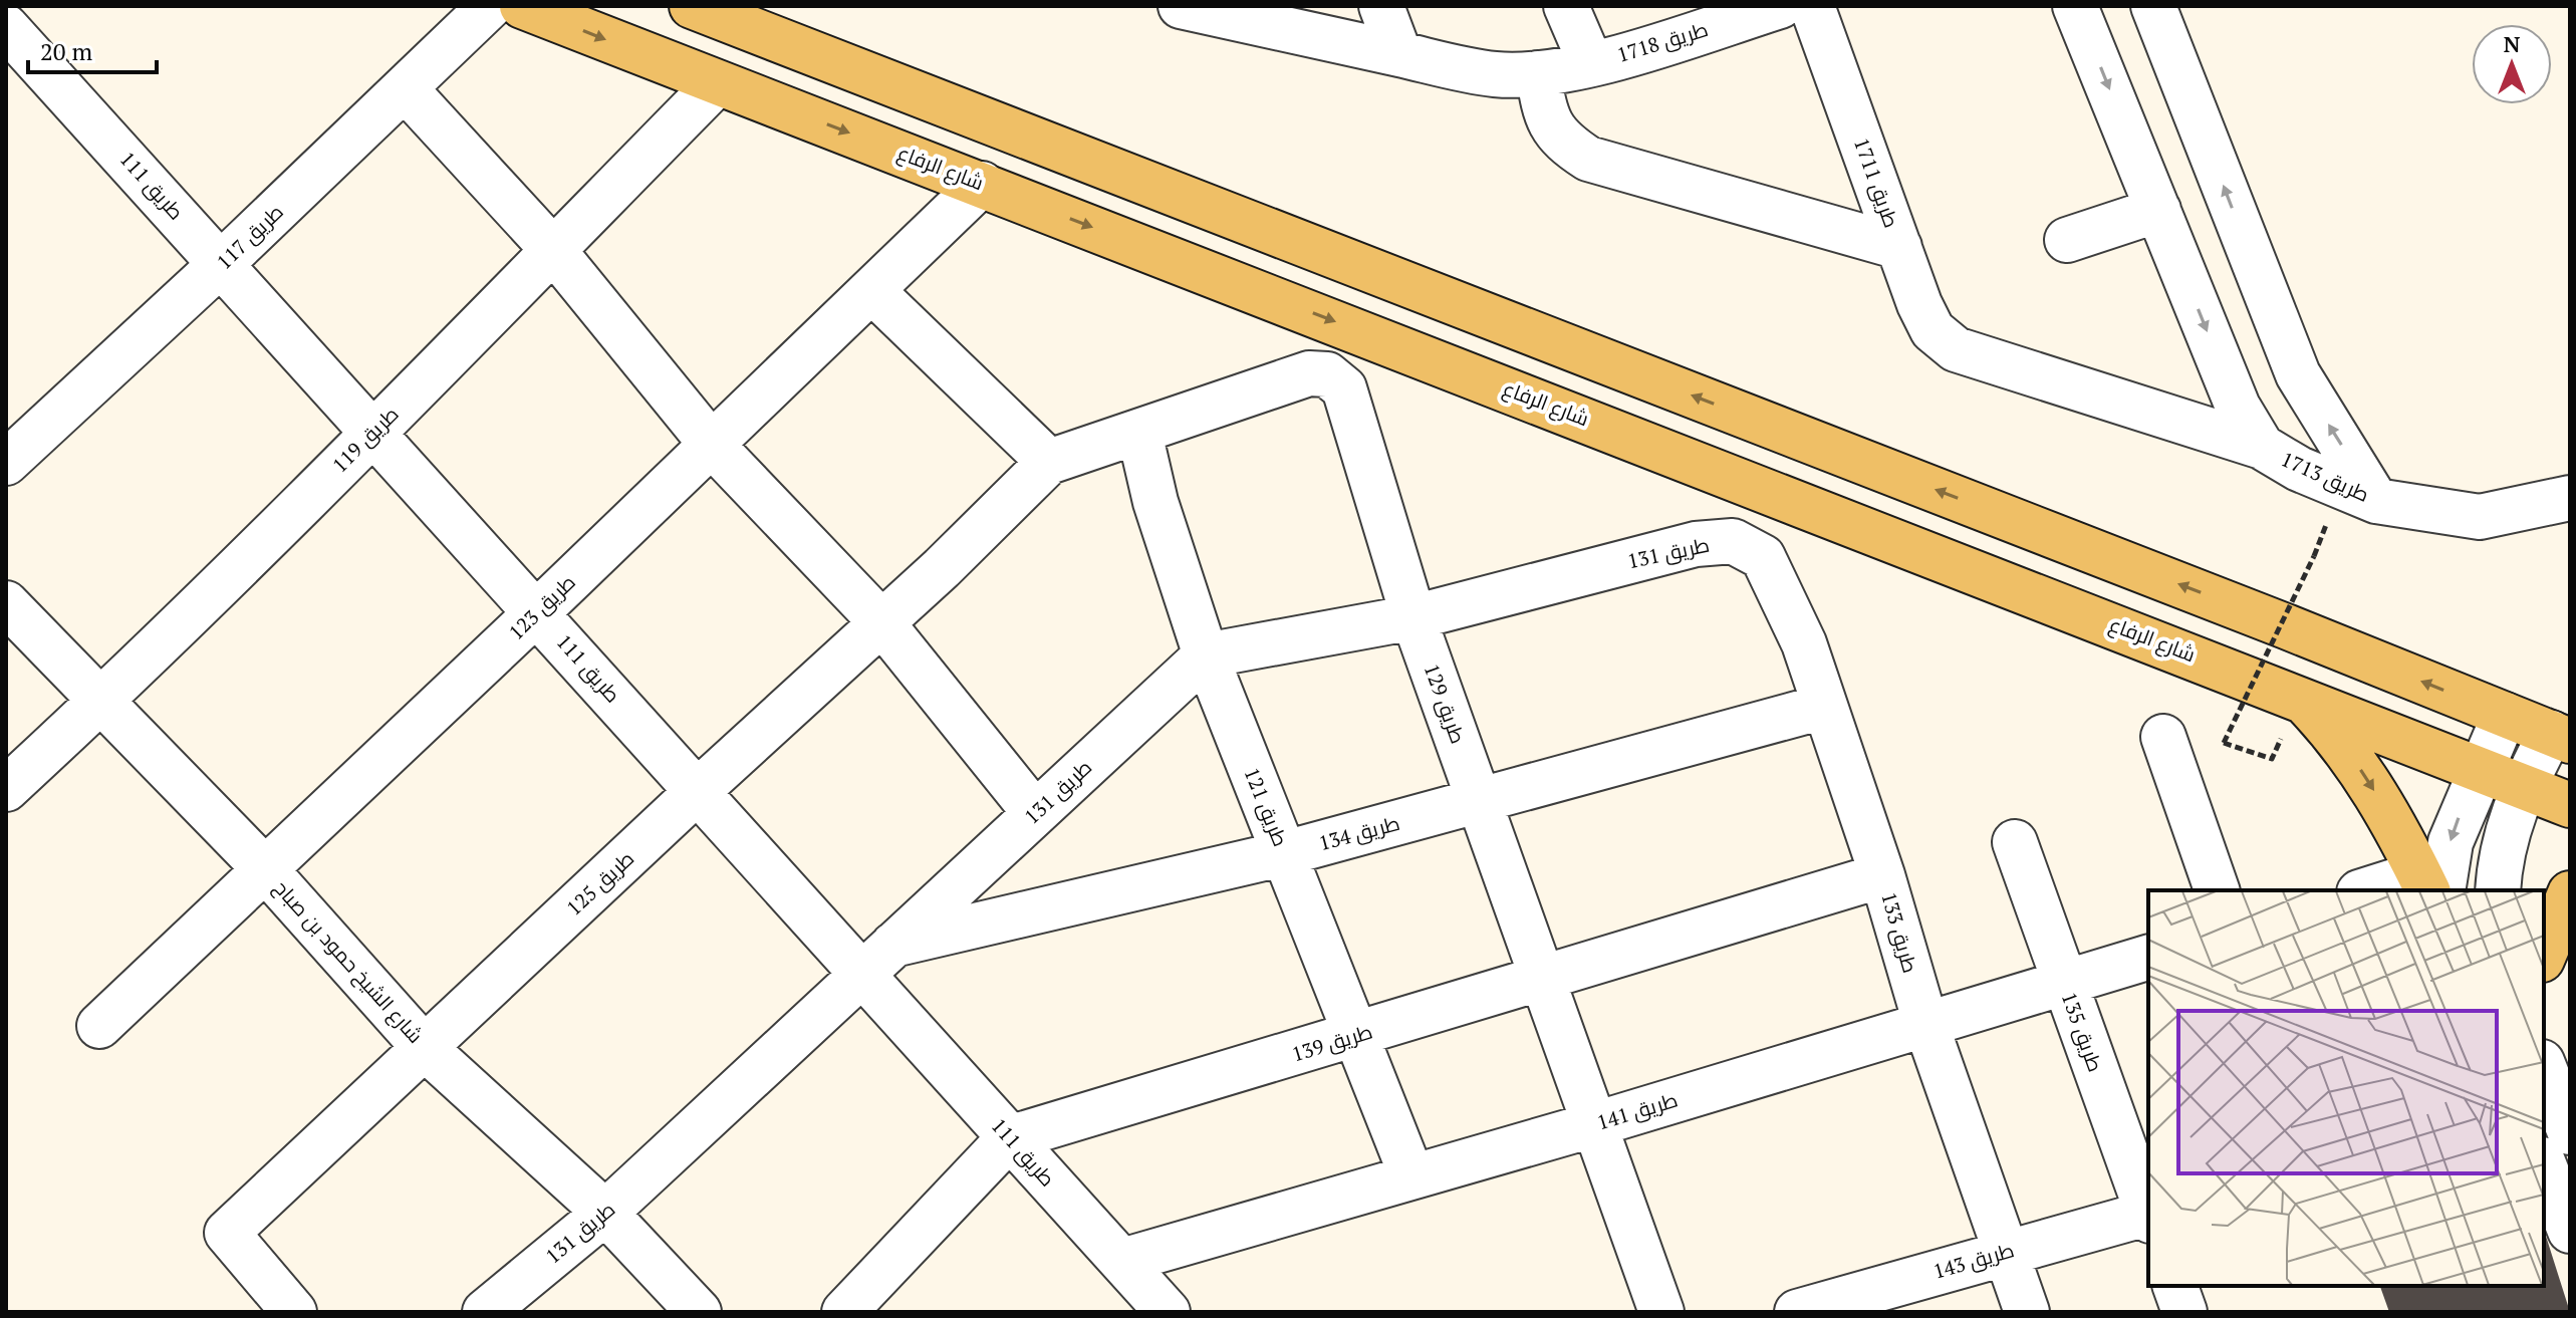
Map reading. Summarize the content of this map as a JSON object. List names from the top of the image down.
{
  "streets": {
    "main road": ["شارع الرفاع"],
    "street": [
      "طريق 1718",
      "طريق 1711",
      "طريق 111",
      "طريق 117",
      "طريق 119",
      "طريق 1713",
      "طريق 131",
      "طريق 123",
      "طريق 129",
      "طريق 121",
      "طريق 134",
      "طريق 125",
      "طريق 133",
      "شارع الشيخ حمود بن صباح",
      "طريق 135",
      "طريق 139",
      "طريق 141",
      "طريق 143"
    ]
  },
  "crossings": [
    ["شارع الرفاع", "طريق 119"],
    ["شارع الرفاع", "طريق 123"],
    ["طريق 1711", "طريق 1713"],
    ["طريق 111", "طريق 117"],
    ["طريق 111", "طريق 119"],
    ["طريق 111", "طريق 131"],
    ["طريق 111", "طريق 123"],
    ["طريق 111", "طريق 134"],
    ["طريق 111", "طريق 125"],
    ["طريق 111", "طريق 139"],
    ["طريق 111", "طريق 141"],
    ["طريق 119", "شارع الشيخ حمود بن صباح"],
    ["طريق 131", "طريق 129"],
    ["طريق 131", "طريق 121"],
    ["طريق 131", "طريق 134"],
    ["طريق 131", "طريق 133"],
    ["طريق 131", "شارع الشيخ حمود بن صباح"],
    ["طريق 123", "شارع الشيخ حمود بن صباح"],
    ["طريق 129", "طريق 121"],
    ["طريق 129", "طريق 134"],
    ["طريق 129", "طريق 125"],
    ["طريق 129", "طريق 139"],
    ["طريق 129", "طريق 141"],
    ["طريق 121", "طريق 134"],
    ["طريق 121", "طريق 139"],
    ["طريق 121", "طريق 141"],
    ["طريق 134", "طريق 133"],
    ["طريق 125", "شارع الشيخ حمود بن صباح"],
    ["طريق 133", "طريق 139"],
    ["طريق 133", "طريق 141"],
    ["طريق 133", "طريق 143"],
    ["طريق 135", "طريق 141"]
  ],
  "scale_bar": "20 m",
  "north": "top"
}
